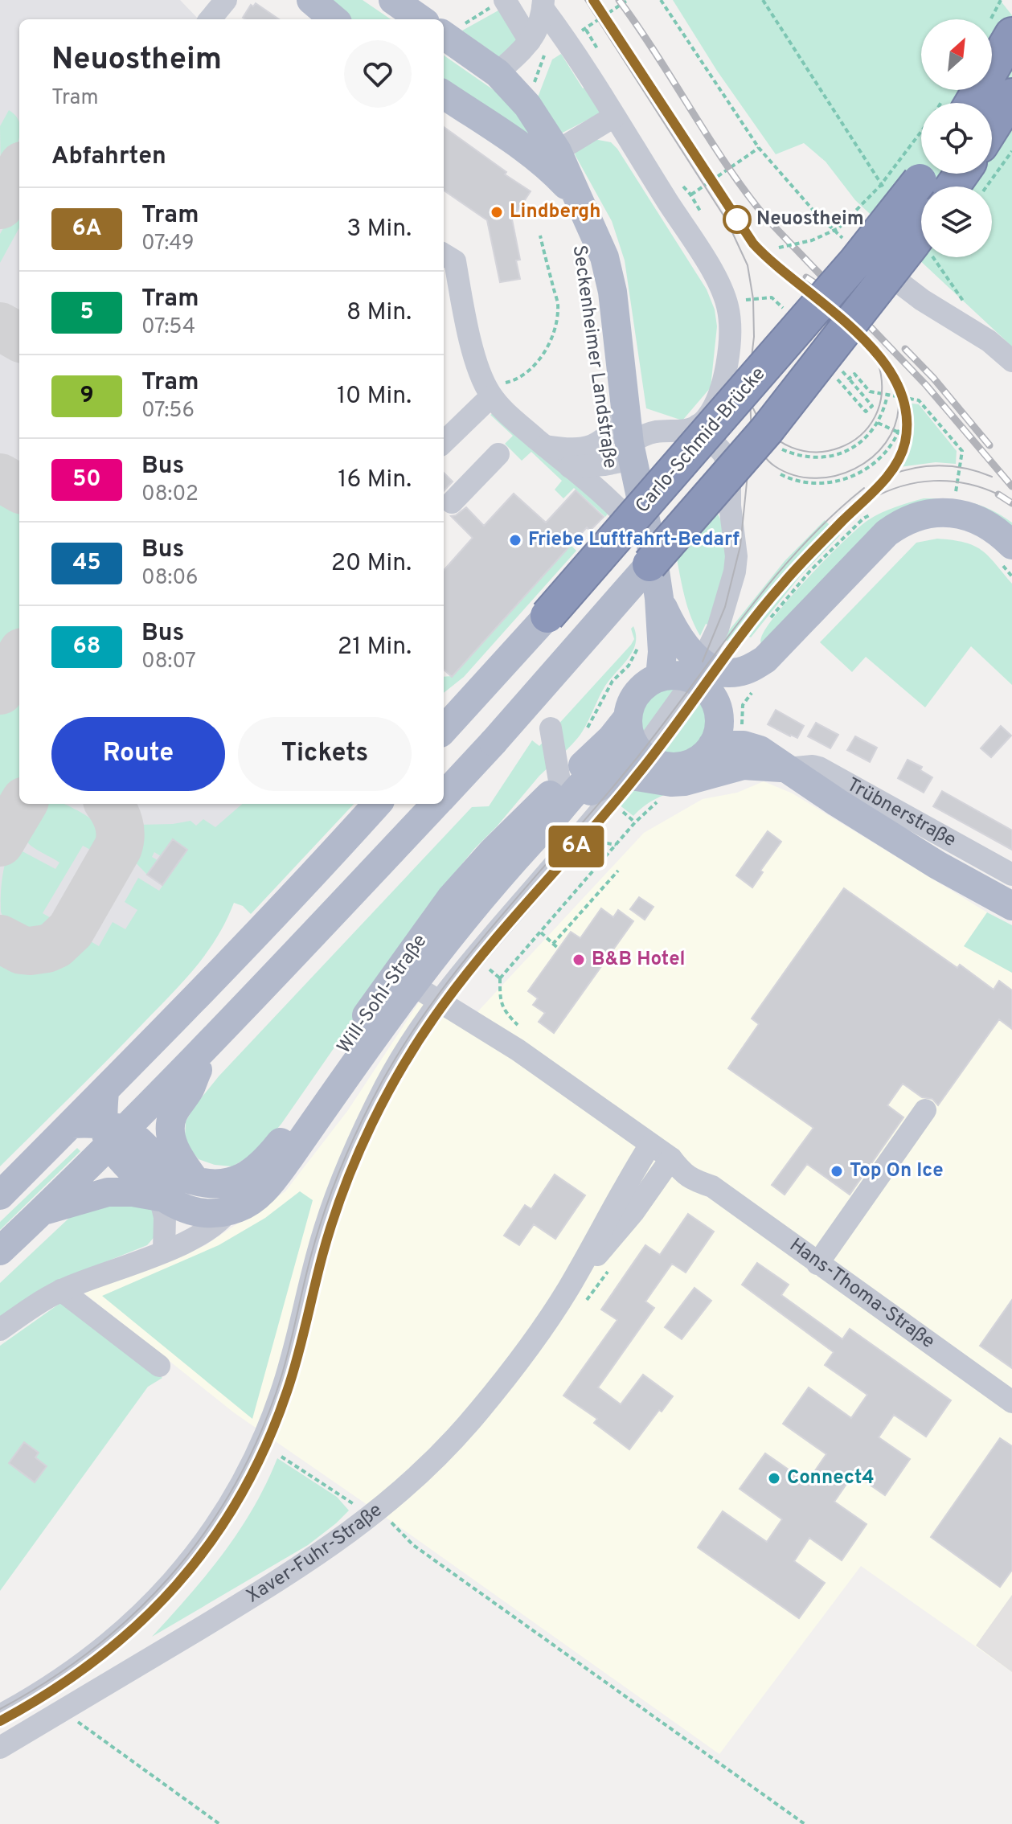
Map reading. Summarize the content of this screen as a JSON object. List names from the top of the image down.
{
  "streets": {
    "highway": ["Carlo-Schmid-Brücke"],
    "main road": ["Seckenheimer Landstraße", "Will-Sohl-Straße"],
    "street": ["Trübnerstraße", "Hans-Thoma-Straße", "Xaver-Fuhr-Straße"]
  },
  "crossings": [
    ["Seckenheimer Landstraße", "Carlo-Schmid-Brücke"],
    ["Carlo-Schmid-Brücke", "Will-Sohl-Straße"],
    ["Will-Sohl-Straße", "Hans-Thoma-Straße"],
    ["Hans-Thoma-Straße", "Xaver-Fuhr-Straße"]
  ],
  "places": [
    "Lindbergh",
    "Neuostheim",
    "Friebe Luftfahrt-Bedarf",
    "B&B Hotel",
    "Top On Ice",
    "Connect4"
  ],
  "lines": ["tram line 6A"],
  "north": "top right",
  "page": {
    "on_map": "6A",
    "heading": [
      ["Neuostheim", "Tram"],
      "Abfahrten"
    ],
    "list": [
      {
        "mark": "6A",
        "name": "Tram",
        "note": "07:49",
        "value": "3 Min."
      },
      {
        "mark": "5",
        "name": "Tram",
        "note": "07:54",
        "value": "8 Min."
      },
      {
        "mark": "9",
        "name": "Tram",
        "note": "07:56",
        "value": "10 Min."
      },
      {
        "mark": "50",
        "name": "Bus",
        "note": "08:02",
        "value": "16 Min."
      },
      {
        "mark": "45",
        "name": "Bus",
        "note": "08:06",
        "value": "20 Min."
      },
      {
        "mark": "68",
        "name": "Bus",
        "note": "08:07",
        "value": "21 Min."
      }
    ],
    "buttons": ["Route", "Tickets"]
  }
}
